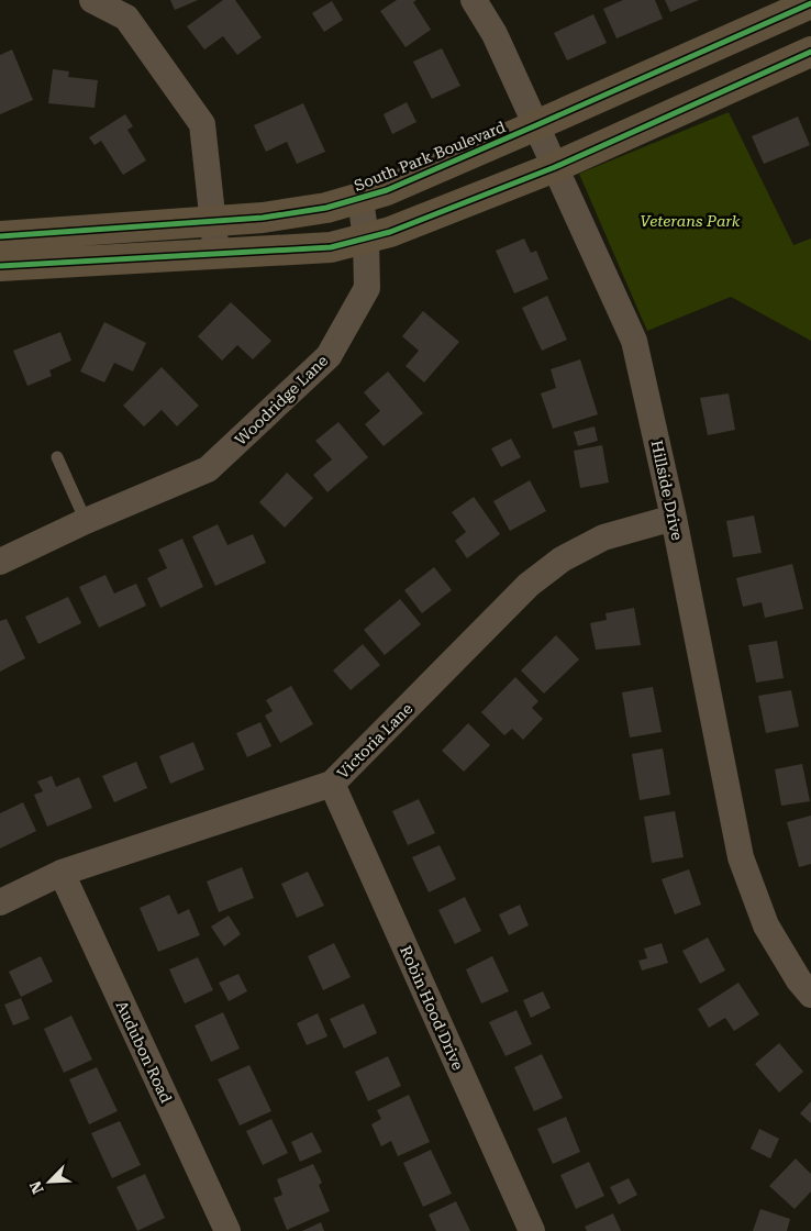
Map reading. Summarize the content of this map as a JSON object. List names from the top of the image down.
{
  "streets": {
    "street": [
      "South Park Boulevard",
      "Woodridge Lane",
      "Hillside Drive",
      "Victoria Lane",
      "Robin Hood Drive",
      "Audubon Road"
    ]
  },
  "crossings": [
    ["South Park Boulevard", "Woodridge Lane"],
    ["South Park Boulevard", "Hillside Drive"],
    ["Hillside Drive", "Victoria Lane"],
    ["Victoria Lane", "Robin Hood Drive"],
    ["Victoria Lane", "Audubon Road"]
  ],
  "parks": ["Veterans Park"],
  "north": "bottom left"
}
